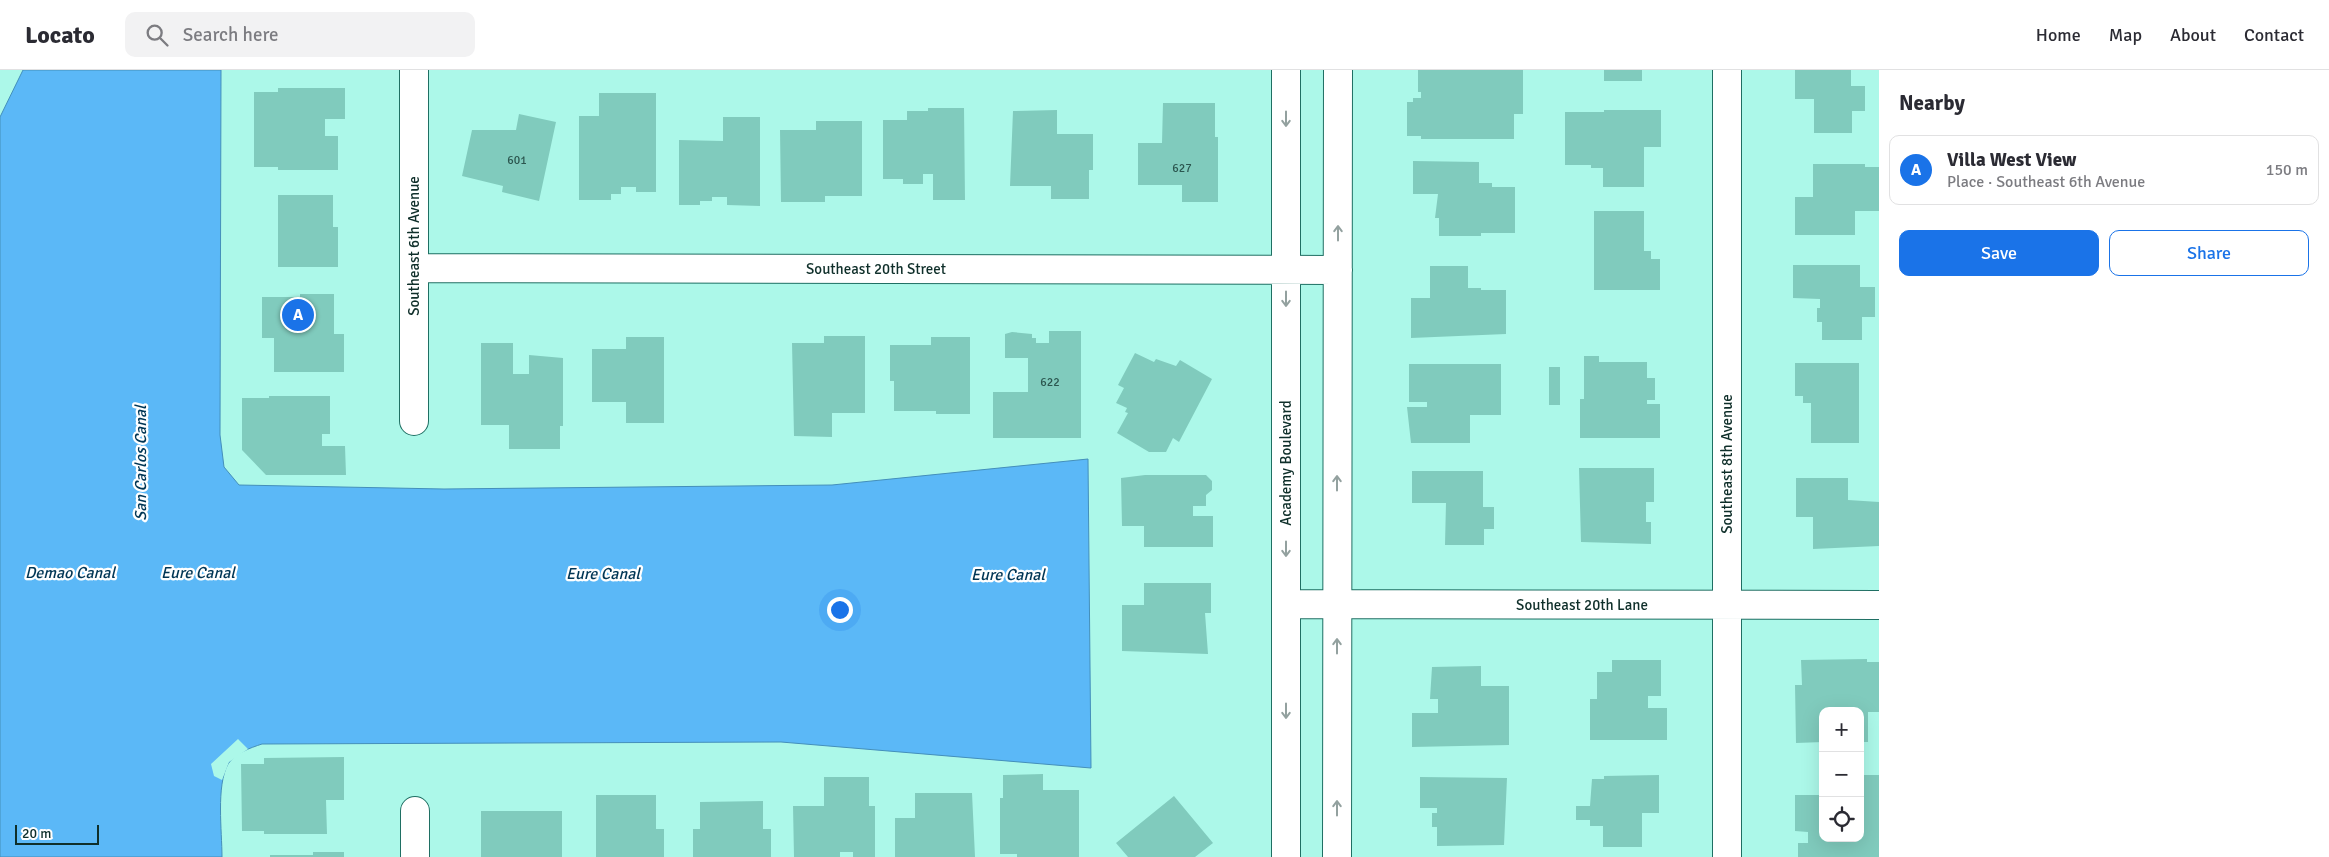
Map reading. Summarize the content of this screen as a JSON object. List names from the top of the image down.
{
  "streets": {
    "street": [
      "Southeast 6th Avenue",
      "Southeast 20th Street",
      "Academy Boulevard",
      "Southeast 8th Avenue",
      "Southeast 20th Lane"
    ]
  },
  "crossings": [
    ["Southeast 6th Avenue", "Southeast 20th Street"],
    ["Southeast 20th Street", "Academy Boulevard"],
    ["Academy Boulevard", "Southeast 20th Lane"],
    ["Southeast 8th Avenue", "Southeast 20th Lane"]
  ],
  "water": ["San Carlos Canal", "Demao Canal", "Eure Canal"],
  "house_numbers": ["601", "627", "622"],
  "scale_bar": "20 m",
  "page": {
    "header": "Locato",
    "search": "Search here",
    "nav": [
      "Home",
      "Map",
      "About",
      "Contact"
    ],
    "heading": "Nearby",
    "list": [
      {
        "mark": "A",
        "name": "Villa West View",
        "note": "Place · Southeast 6th Avenue",
        "value": "150 m"
      }
    ],
    "buttons": ["Save", "Share"],
    "pins": "A",
    "map_buttons": ["+", "−"],
    "scale": "20 m"
  }
}
